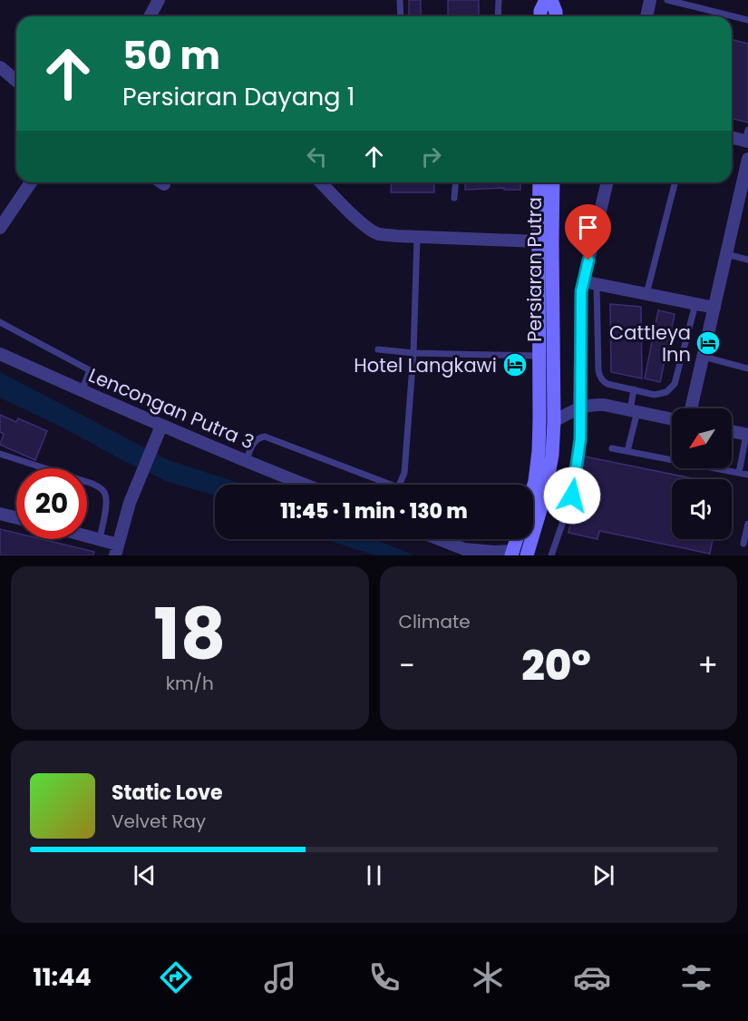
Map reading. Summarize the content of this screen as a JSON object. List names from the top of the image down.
{
  "streets": {
    "main road": ["Persiaran Putra"],
    "street": ["Lencongan Putra 3"]
  },
  "places": {
    "hotel": ["Cattleya Inn", "Hotel Langkawi"]
  },
  "north": "bottom left",
  "page": {
    "turn": ["50 m", "Persiaran Dayang 1"],
    "limit": "20",
    "trip": "11:45 · 1 min · 130 m",
    "tile": [
      ["18", "km/h"],
      "Climate"
    ],
    "heat": ["−", "20°", "+"],
    "song": ["Static Love", "Velvet Ray"],
    "tabs": "11:44"
  }
}
